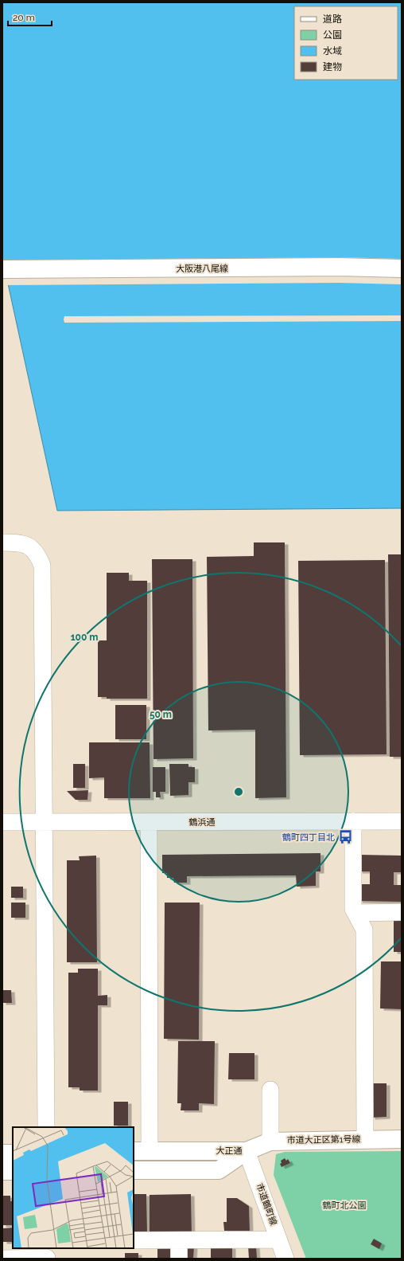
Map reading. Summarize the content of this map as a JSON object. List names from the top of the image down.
{
  "streets": {
    "main road": ["大阪港八尾線", "市道大正区第1号線", "大正通"],
    "street": ["鶴浜通", "市道鶴町線"]
  },
  "crossings": [
    ["市道大正区第1号線", "大正通"],
    ["市道大正区第1号線", "市道鶴町線"],
    ["大正通", "市道鶴町線"]
  ],
  "parks": ["鶴町北公園"],
  "places": {
    "bus stop": ["鶴町四丁目北"]
  },
  "legend": [
    "道路",
    "公園",
    "水域",
    "建物"
  ],
  "scale_bar": "20 m",
  "rings": ["100 m", "50 m"]
}
